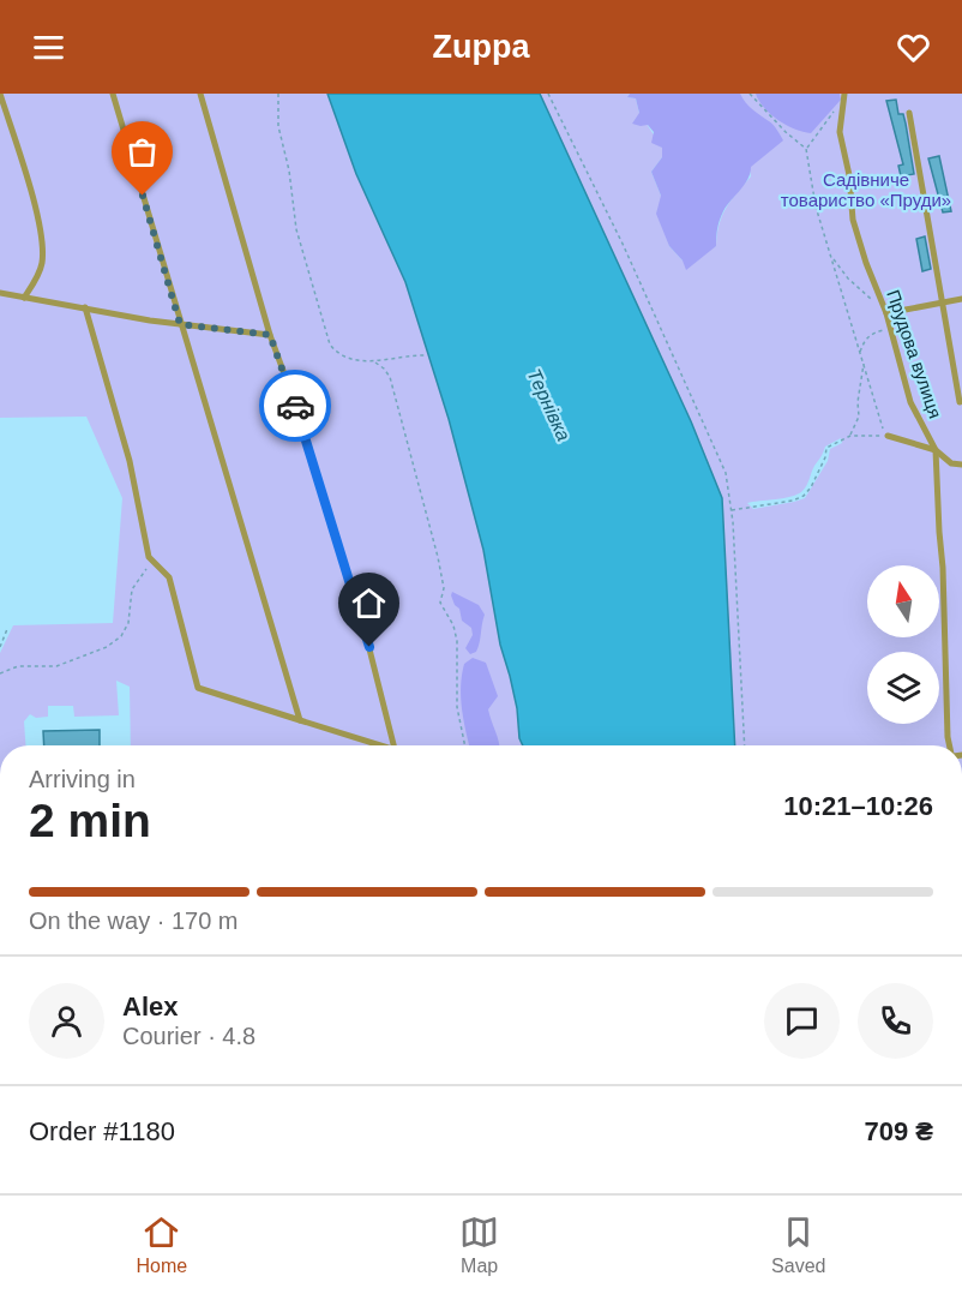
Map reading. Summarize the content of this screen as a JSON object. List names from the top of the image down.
{
  "streets": {
    "lane": ["Прудова вулиця"]
  },
  "water": ["Тернівка"],
  "parks": ["Садівниче товариство «Пруди»"],
  "north": "top",
  "page": {
    "header": "Zuppa",
    "heading": ["2 min", "Arriving in", "10:21–10:26"],
    "panel": [
      "Alex",
      "Courier · 4.8",
      "Order #1180",
      "709 ₴"
    ],
    "bar": "On the way · 170 m",
    "tabs": ["Home", "Map", "Saved"]
  }
}
